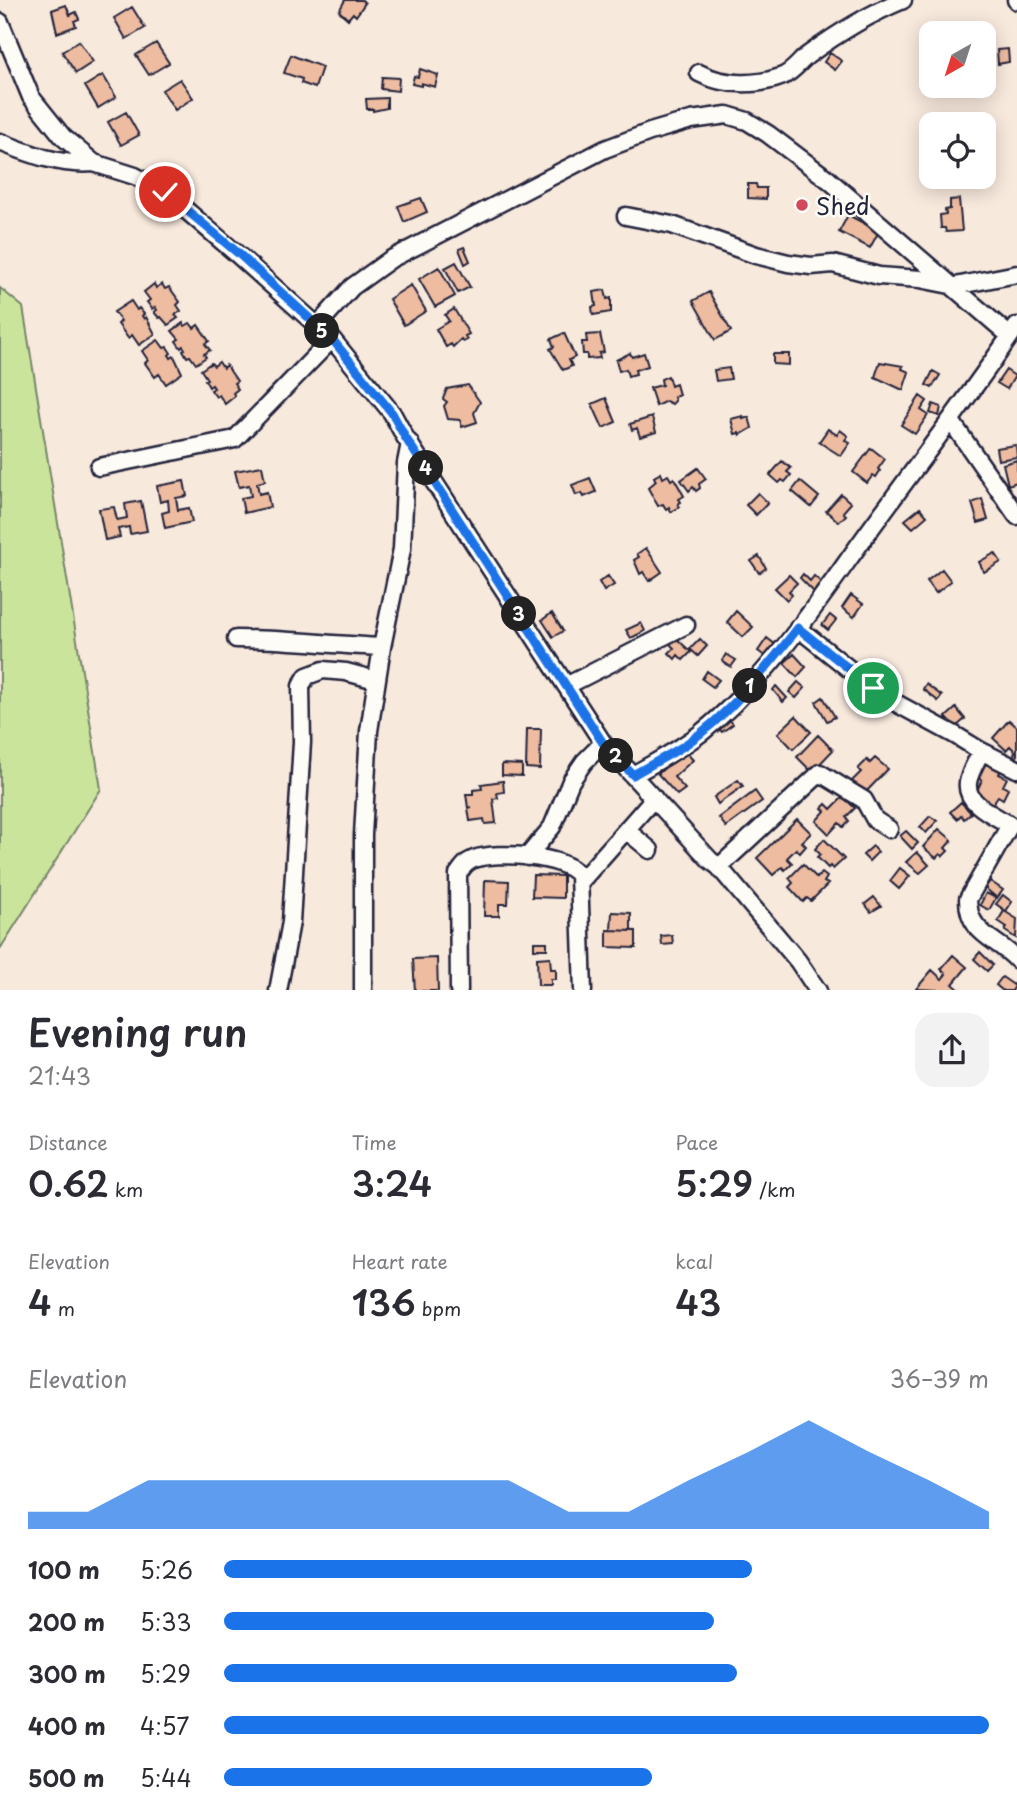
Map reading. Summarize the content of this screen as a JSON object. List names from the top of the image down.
{
  "places": ["Shed"],
  "north": "bottom left",
  "page": {
    "pins": [
      "5",
      "4",
      "3",
      "1",
      "2"
    ],
    "heading": ["Evening run", "21:43"],
    "stats": [
      ["Distance", "0.62 km"],
      ["Time", "3:24"],
      ["Pace", "5:29 /km"],
      ["Elevation", "4 m"],
      ["Heart rate", "136 bpm"],
      ["kcal", "43"]
    ],
    "chart": ["Elevation", "36–39 m"],
    "list": [
      {
        "name": "100 m",
        "note": "5:26"
      },
      {
        "name": "200 m",
        "note": "5:33"
      },
      {
        "name": "300 m",
        "note": "5:29"
      },
      {
        "name": "400 m",
        "note": "4:57"
      },
      {
        "name": "500 m",
        "note": "5:44"
      }
    ]
  }
}
